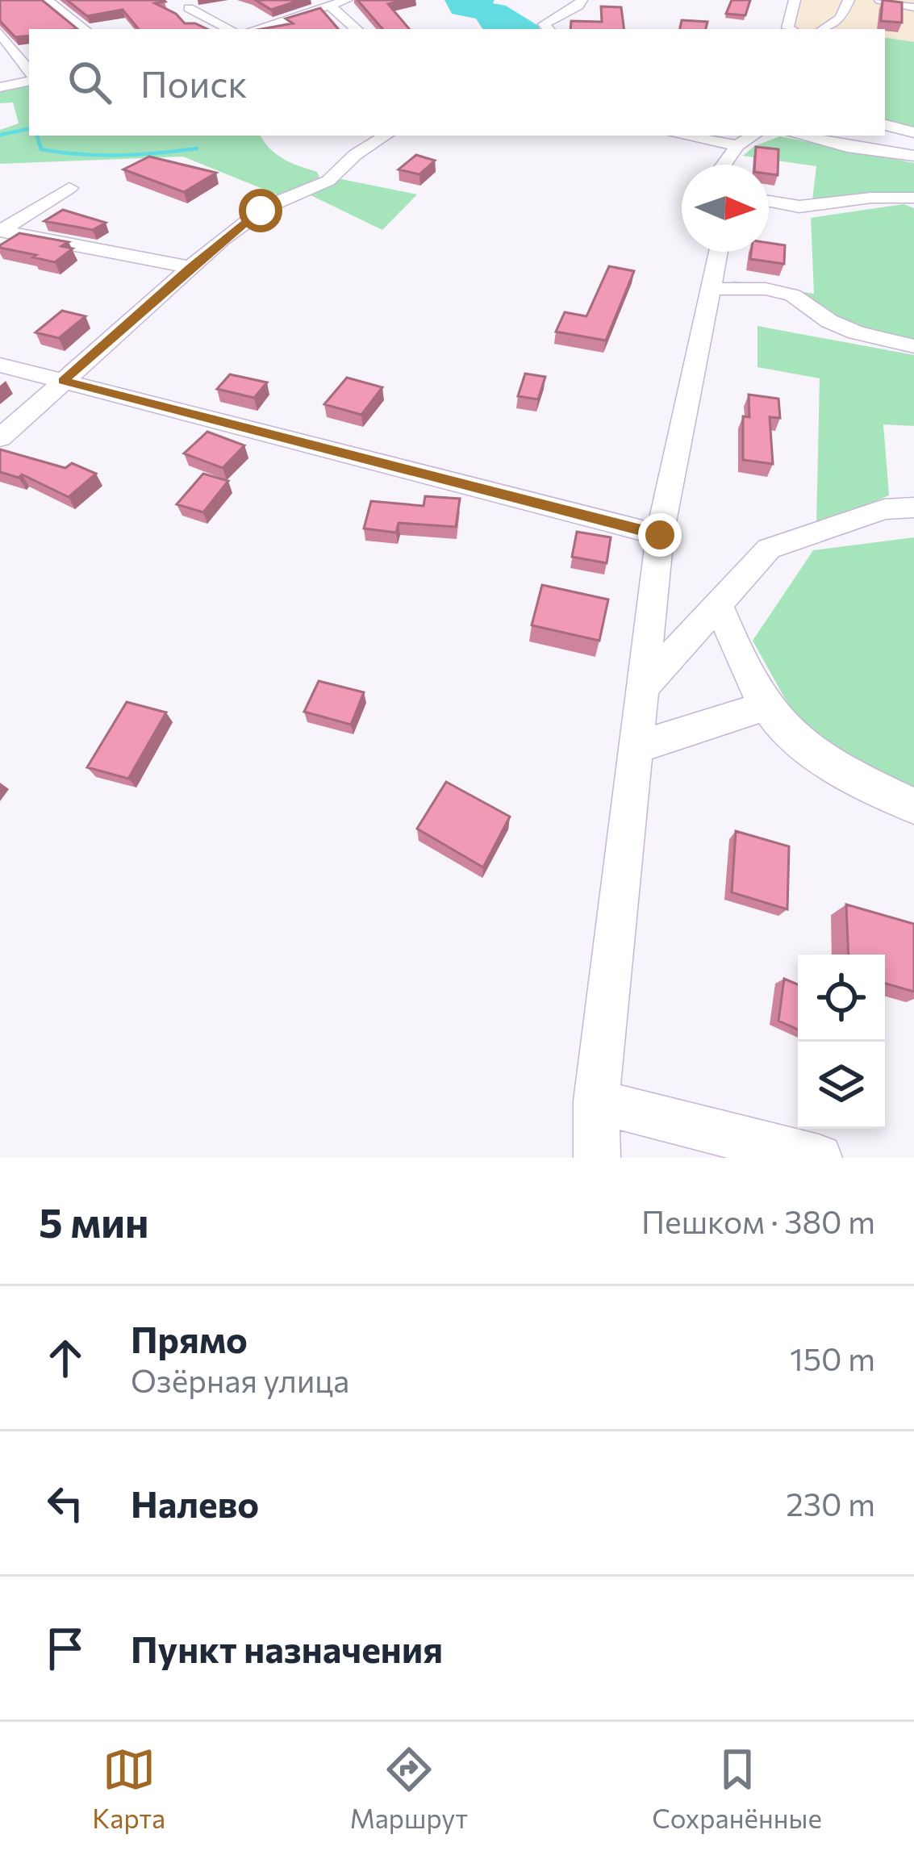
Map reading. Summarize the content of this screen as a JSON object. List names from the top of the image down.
{
  "north": "right",
  "page": {
    "search": "Поиск",
    "heading": ["5 мин", "Пешком · 380 m"],
    "list": [
      ["Прямо", "Озёрная улица", "150 m"],
      ["Налево", "230 m"],
      "Пункт назначения"
    ],
    "nav": ["Карта", "Маршрут", "Сохранённые"]
  }
}
